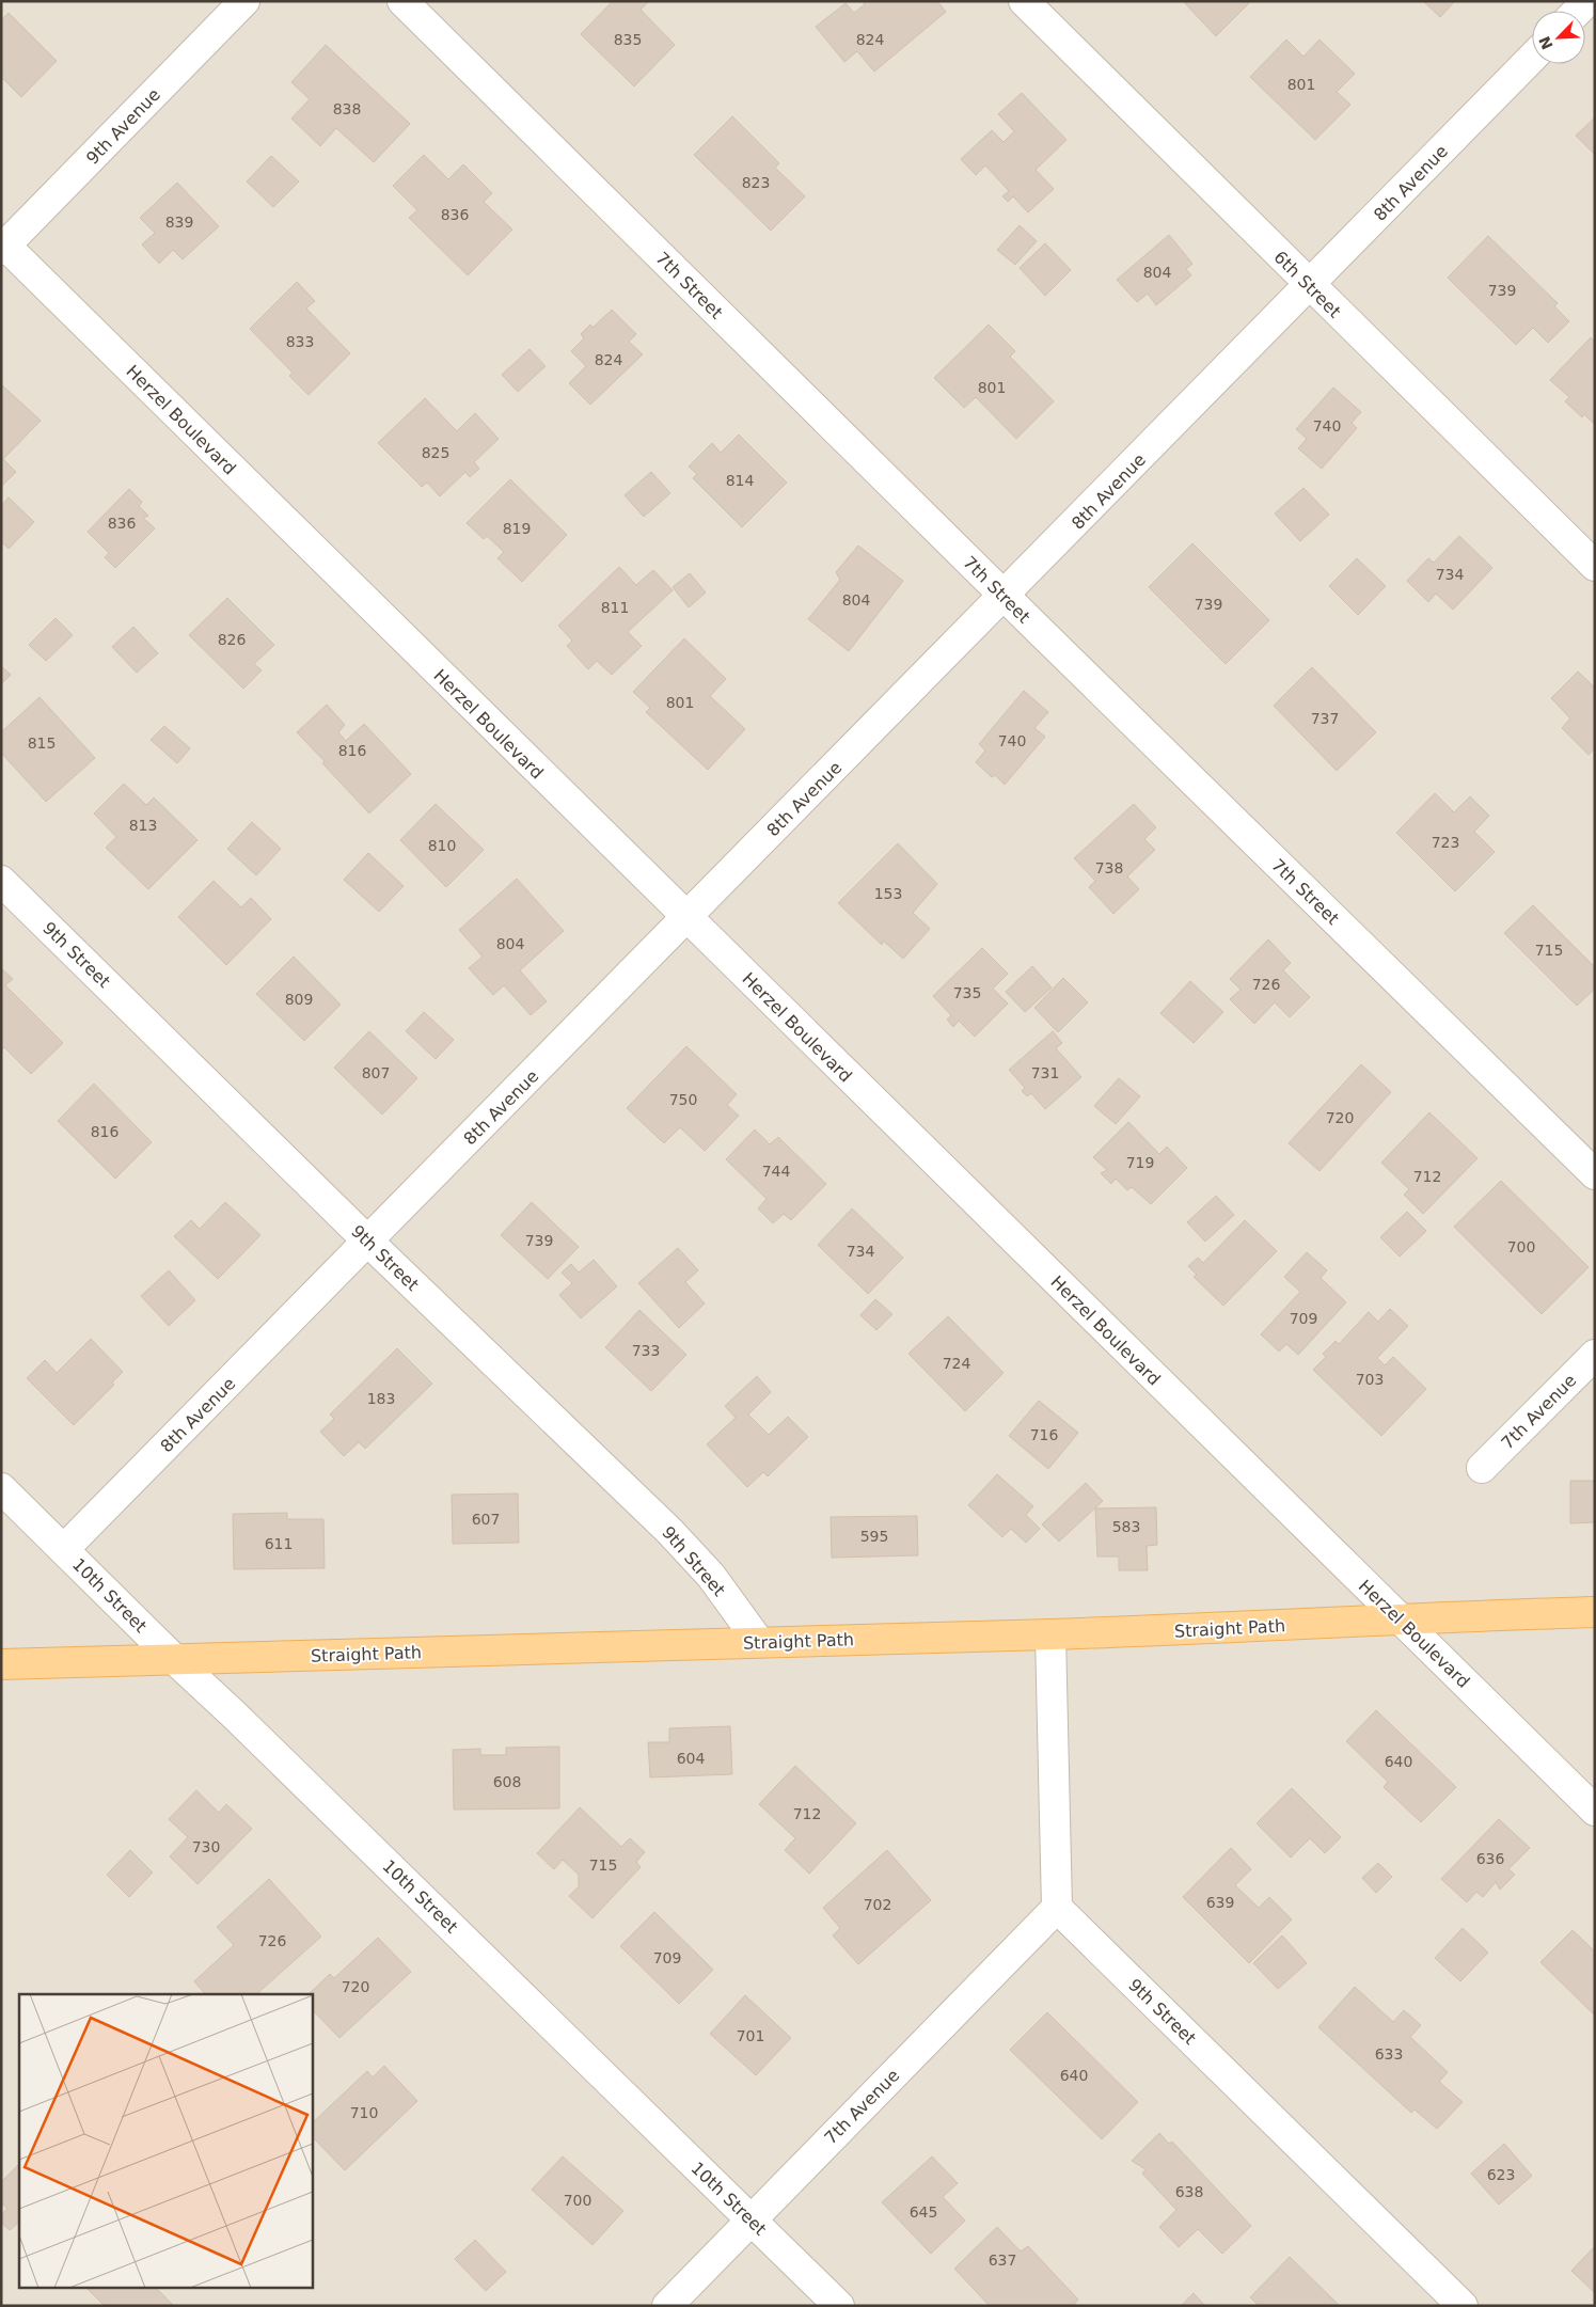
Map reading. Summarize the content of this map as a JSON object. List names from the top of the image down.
{
  "streets": {
    "main road": ["Straight Path"],
    "street": [
      "9th Avenue",
      "8th Avenue",
      "6th Street",
      "7th Street",
      "Herzel Boulevard",
      "9th Street",
      "7th Avenue",
      "10th Street"
    ]
  },
  "crossings": [
    ["9th Avenue", "Herzel Boulevard"],
    ["8th Avenue", "6th Street"],
    ["8th Avenue", "7th Street"],
    ["8th Avenue", "Herzel Boulevard"],
    ["8th Avenue", "9th Street"],
    ["8th Avenue", "10th Street"],
    ["Herzel Boulevard", "Straight Path"],
    ["9th Street", "7th Avenue"],
    ["9th Street", "Straight Path"],
    ["7th Avenue", "10th Street"],
    ["10th Street", "Straight Path"]
  ],
  "house_numbers": [
    "835",
    "824",
    "801",
    "838",
    "823",
    "836",
    "839",
    "804",
    "739",
    "833",
    "824",
    "801",
    "740",
    "825",
    "814",
    "836",
    "819",
    "734",
    "804",
    "739",
    "811",
    "826",
    "801",
    "737",
    "740",
    "815",
    "816",
    "813",
    "723",
    "810",
    "738",
    "153",
    "804",
    "715",
    "726",
    "735",
    "809",
    "807",
    "731",
    "750",
    "720",
    "816",
    "719",
    "744",
    "712",
    "739",
    "700",
    "734",
    "709",
    "733",
    "724",
    "703",
    "183",
    "716",
    "607",
    "583",
    "595",
    "611",
    "604",
    "640",
    "608",
    "712",
    "730",
    "636",
    "715",
    "639",
    "702",
    "726",
    "709",
    "720",
    "701",
    "633",
    "640",
    "710",
    "623",
    "638",
    "700",
    "645",
    "637"
  ],
  "north": "bottom left"
}
